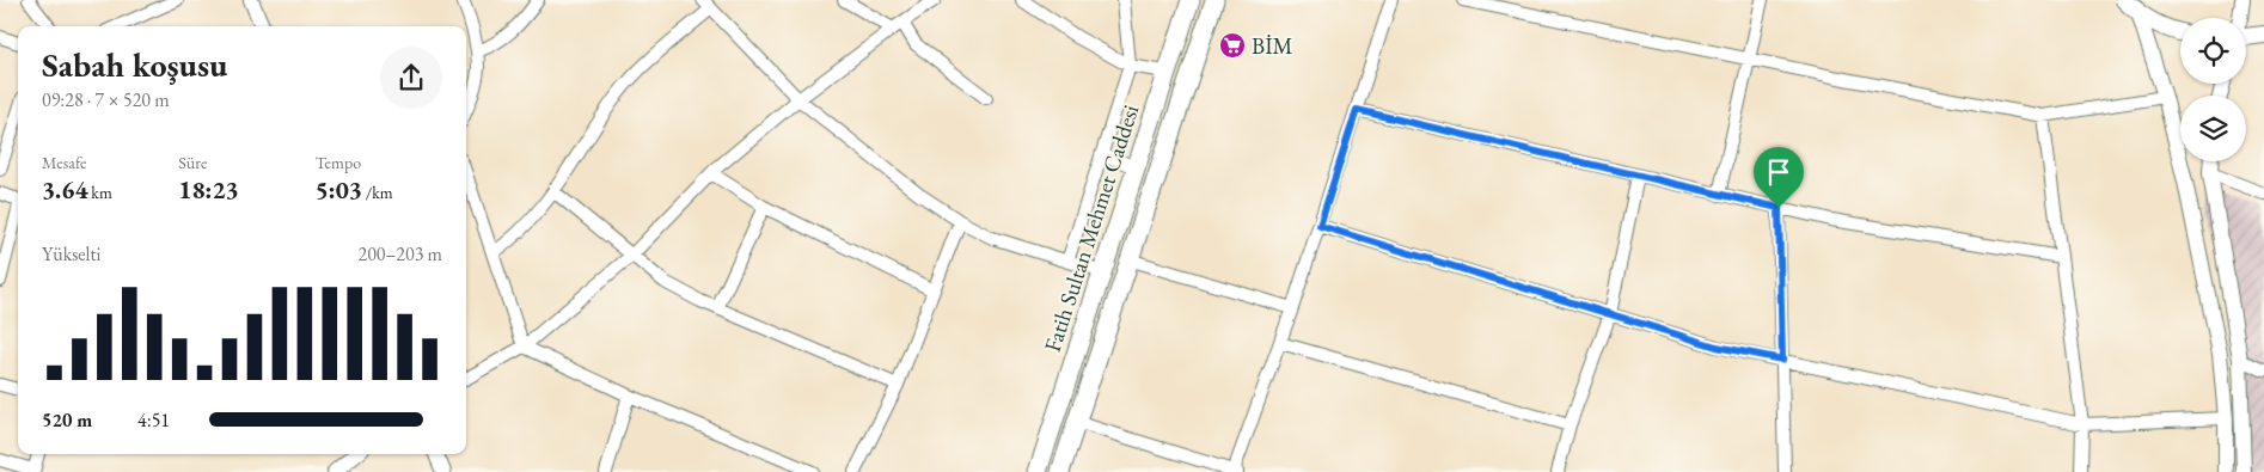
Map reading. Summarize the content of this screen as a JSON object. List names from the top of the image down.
{
  "streets": {
    "main road": ["Fatih Sultan Mehmet Caddesi"]
  },
  "places": {
    "supermarket": ["BİM"]
  },
  "page": {
    "heading": ["Sabah koşusu", "09:28 · 7 × 520 m"],
    "stats": [
      ["Mesafe", "3.64 km"],
      ["Süre", "18:23"],
      ["Tempo", "5:03 /km"]
    ],
    "chart": ["Yükselti", "200–203 m"],
    "list": [
      {
        "name": "520 m",
        "note": "4:51"
      }
    ]
  }
}
